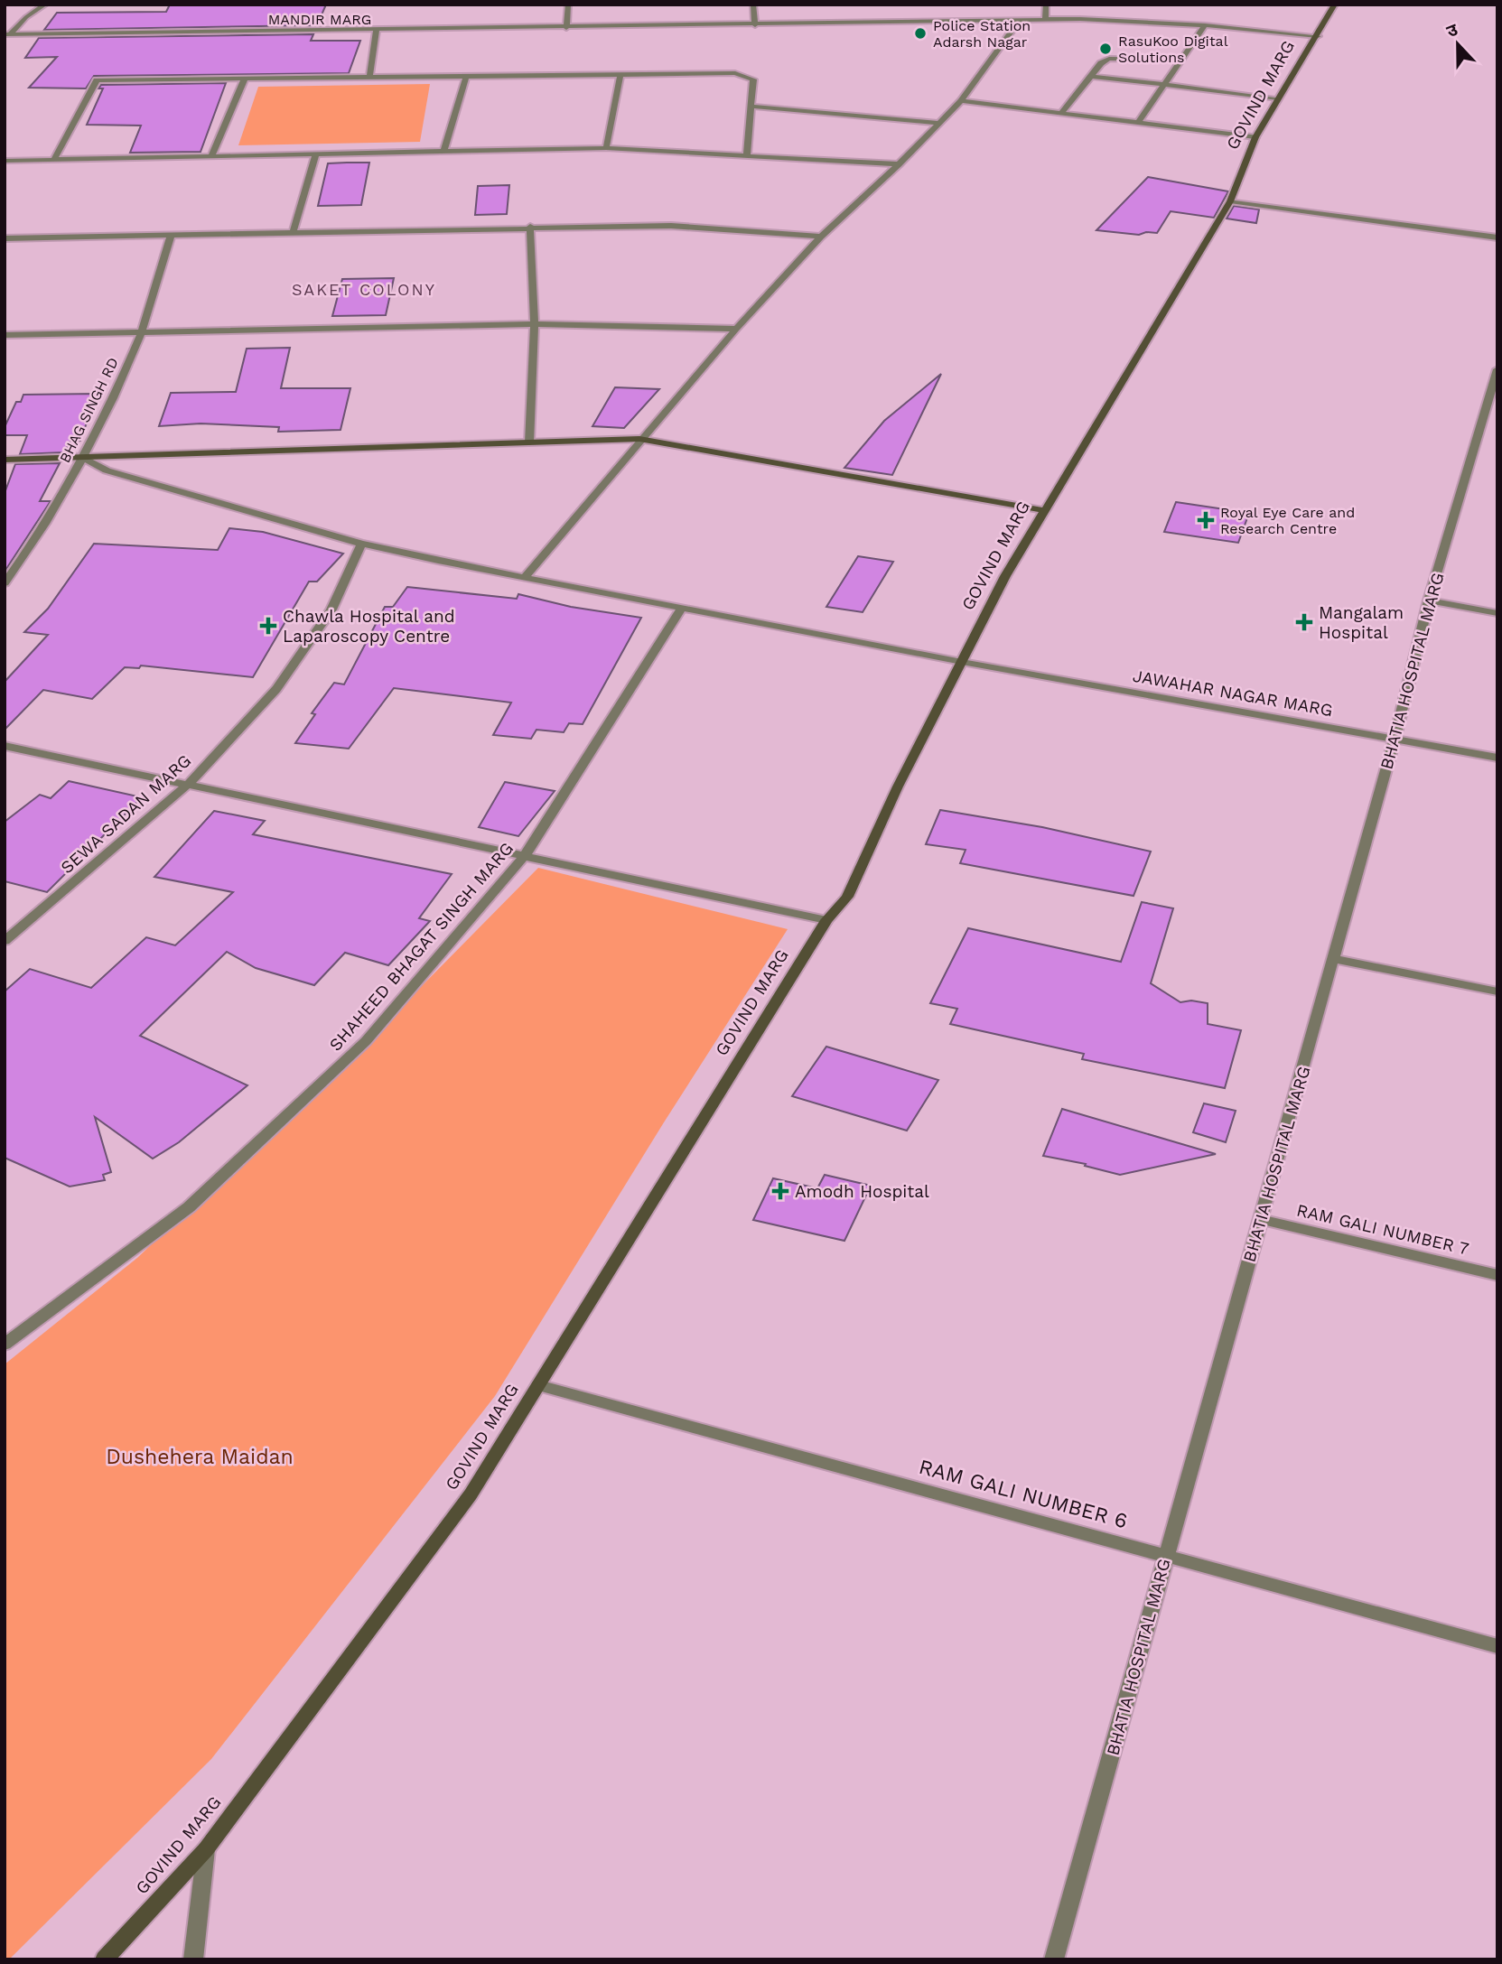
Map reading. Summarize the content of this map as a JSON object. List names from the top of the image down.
{
  "streets": {
    "street": [
      "MANDIR MARG",
      "GOVIND MARG",
      "BHAG SINGH RD",
      "BHATIA HOSPITAL MARG",
      "JAWAHAR NAGAR MARG",
      "SEWA SADAN MARG",
      "SHAHEED BHAGAT SINGH MARG",
      "RAM GALI NUMBER 7",
      "RAM GALI NUMBER 6"
    ]
  },
  "crossings": [
    ["MANDIR MARG", "GOVIND MARG"],
    ["GOVIND MARG", "JAWAHAR NAGAR MARG"],
    ["GOVIND MARG", "RAM GALI NUMBER 6"],
    ["BHAG SINGH RD", "JAWAHAR NAGAR MARG"],
    ["BHATIA HOSPITAL MARG", "JAWAHAR NAGAR MARG"],
    ["BHATIA HOSPITAL MARG", "RAM GALI NUMBER 7"],
    ["BHATIA HOSPITAL MARG", "RAM GALI NUMBER 6"],
    ["JAWAHAR NAGAR MARG", "SEWA SADAN MARG"],
    ["JAWAHAR NAGAR MARG", "SHAHEED BHAGAT SINGH MARG"]
  ],
  "districts": ["SAKET COLONY"],
  "parks": ["Dushehera Maidan"],
  "places": {
    "other": ["Police Station Adarsh Nagar", "RasuKoo Digital Solutions"],
    "health": [
      "Royal Eye Care and Research Centre",
      "Mangalam Hospital",
      "Chawla Hospital and Laparoscopy Centre",
      "Amodh Hospital"
    ]
  },
  "north": "top"
}
